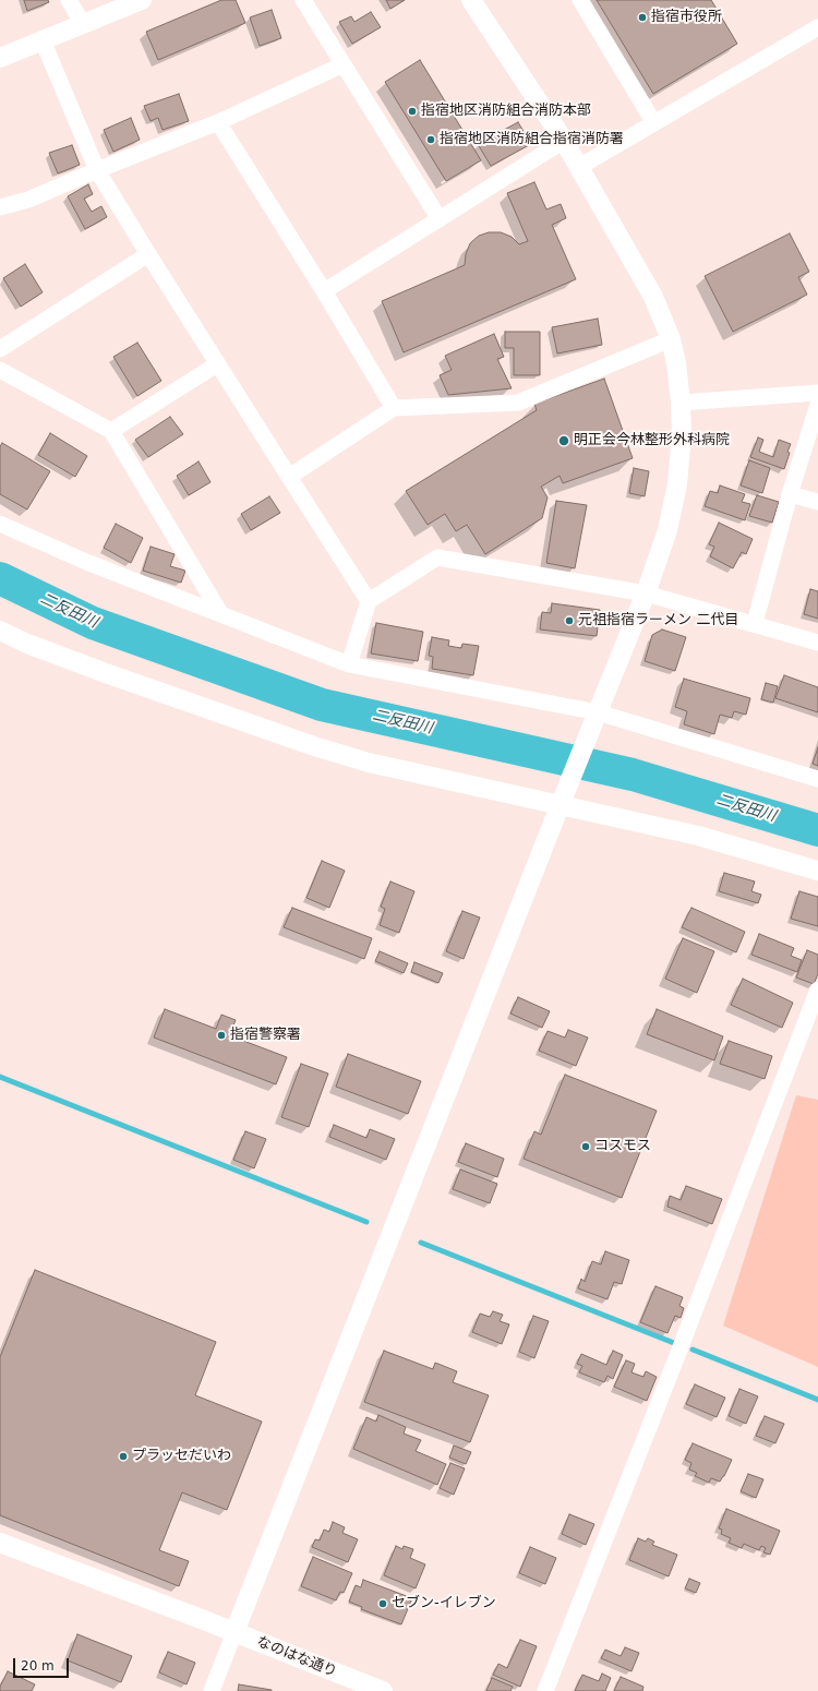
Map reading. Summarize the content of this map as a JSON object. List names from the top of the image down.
{
  "streets": {
    "street": ["なのはな通り"]
  },
  "water": ["二反田川"],
  "places": [
    "指宿市役所",
    "指宿地区消防組合消防本部",
    "指宿地区消防組合指宿消防署",
    "明正会今林整形外科病院",
    "元祖指宿ラーメン 二代目",
    "指宿警察署",
    "コスモス",
    "プラッセだいわ",
    "セブン-イレブン"
  ],
  "scale_bar": "20 m"
}
